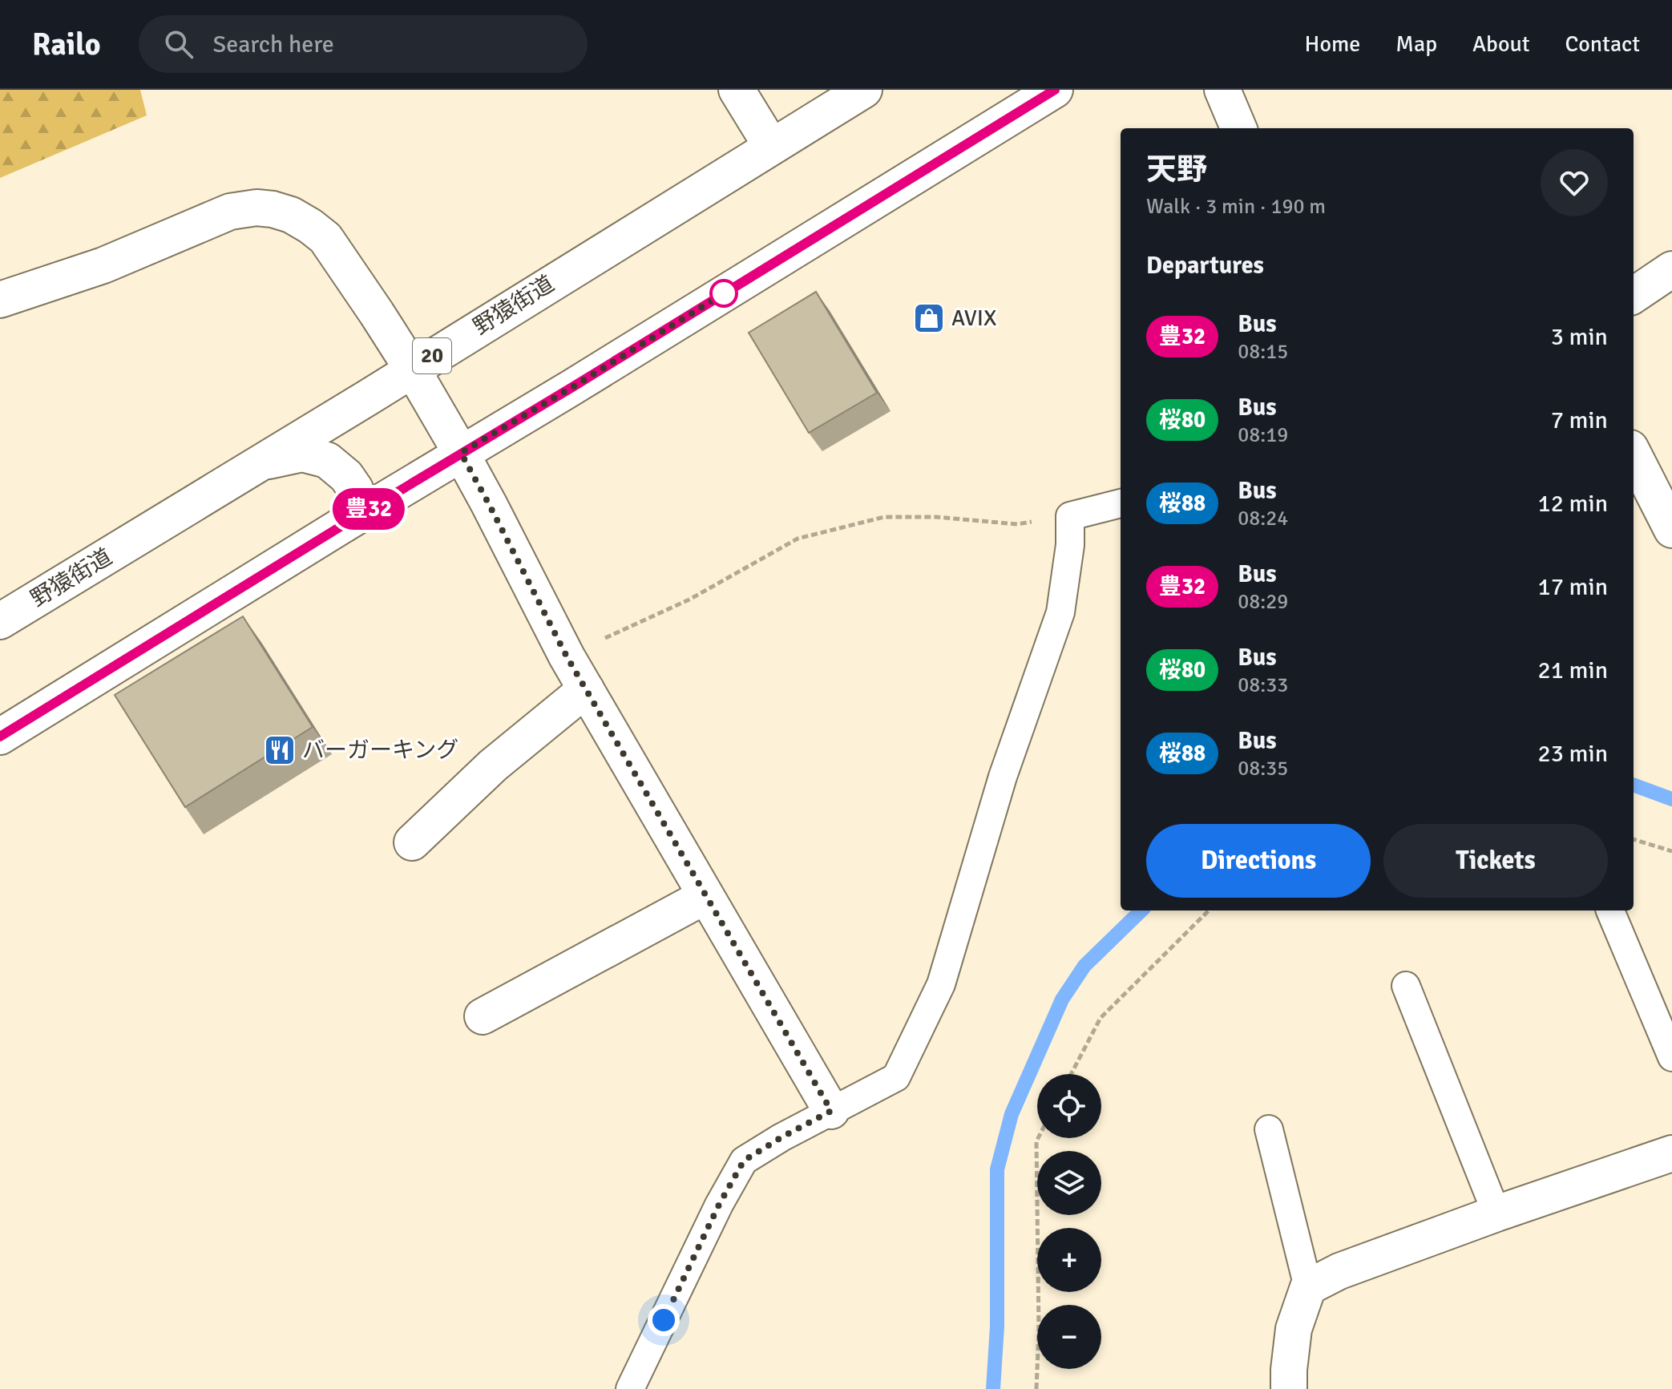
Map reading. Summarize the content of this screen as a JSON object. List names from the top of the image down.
{
  "streets": {
    "street": ["野猿街道", "20"]
  },
  "places": {
    "shop": ["AVIX"],
    "restaurant": ["バーガーキング"]
  },
  "lines": ["bus line 豊32"],
  "page": {
    "header": "Railo",
    "search": "Search here",
    "nav": [
      "Home",
      "Map",
      "About",
      "Contact"
    ],
    "on_map": "豊32",
    "heading": [
      ["天野", "Walk · 3 min · 190 m"],
      "Departures"
    ],
    "list": [
      {
        "mark": "豊32",
        "name": "Bus",
        "note": "08:15",
        "value": "3 min"
      },
      {
        "mark": "桜80",
        "name": "Bus",
        "note": "08:19",
        "value": "7 min"
      },
      {
        "mark": "桜88",
        "name": "Bus",
        "note": "08:24",
        "value": "12 min"
      },
      {
        "mark": "豊32",
        "name": "Bus",
        "note": "08:29",
        "value": "17 min"
      },
      {
        "mark": "桜80",
        "name": "Bus",
        "note": "08:33",
        "value": "21 min"
      },
      {
        "mark": "桜88",
        "name": "Bus",
        "note": "08:35",
        "value": "23 min"
      }
    ],
    "buttons": ["Directions", "Tickets"],
    "map_buttons": ["+", "−"]
  }
}
